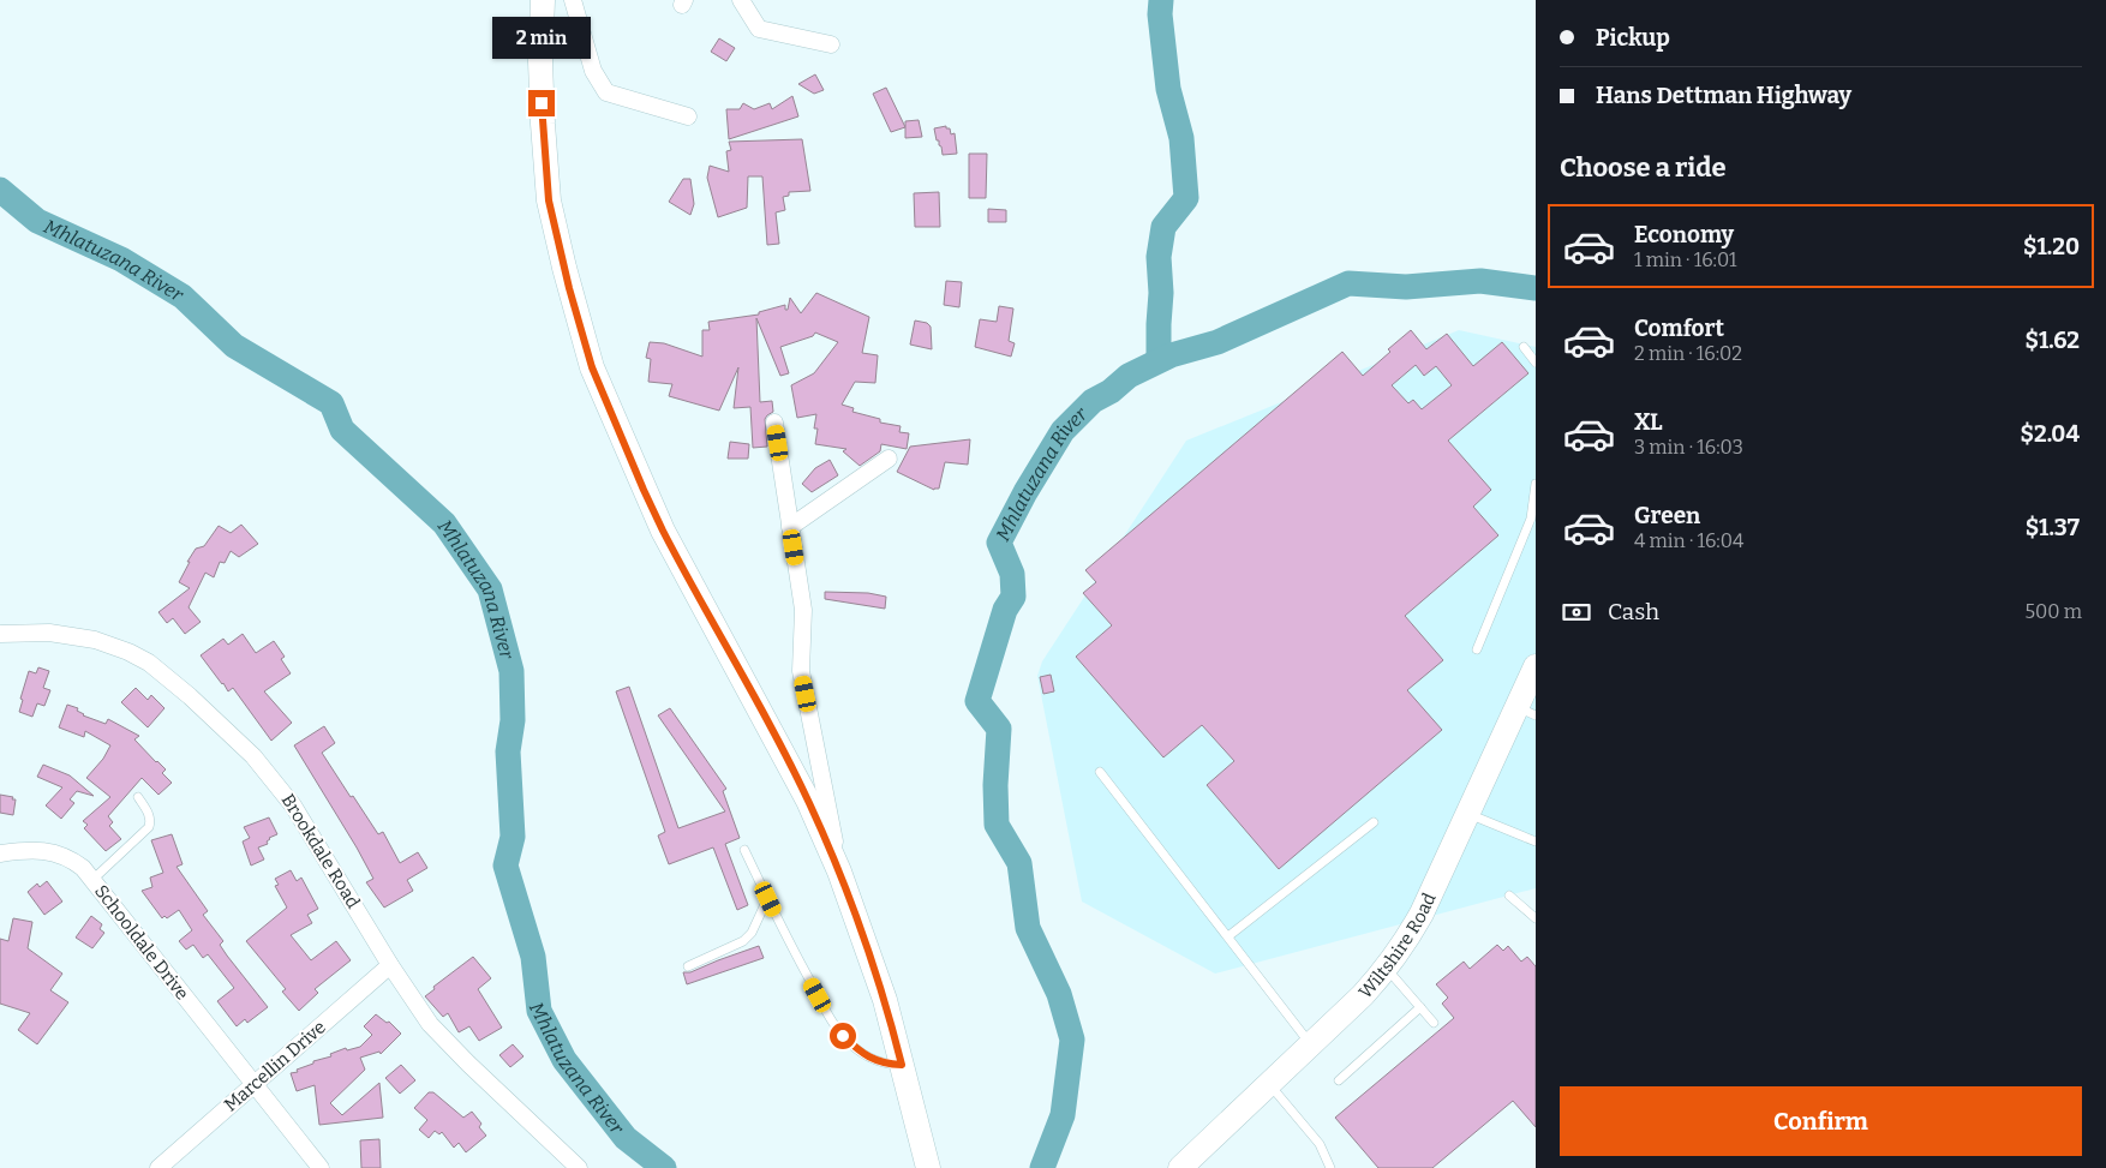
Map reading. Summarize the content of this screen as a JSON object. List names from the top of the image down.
{
  "streets": {
    "street": [
      "Brookdale Road",
      "Schooldale Drive",
      "Wiltshire Road",
      "Marcellin Drive"
    ]
  },
  "crossings": [
    ["Brookdale Road", "Marcellin Drive"],
    ["Schooldale Drive", "Marcellin Drive"]
  ],
  "water": ["Mhlatuzana River"],
  "page": {
    "banner": ["Pickup", "Hans Dettman Highway"],
    "bubble": "2 min",
    "heading": "Choose a ride",
    "list": [
      {
        "name": "Economy",
        "note": "1 min · 16:01",
        "value": "$1.20"
      },
      {
        "name": "Comfort",
        "note": "2 min · 16:02",
        "value": "$1.62"
      },
      {
        "name": "XL",
        "note": "3 min · 16:03",
        "value": "$2.04"
      },
      {
        "name": "Green",
        "note": "4 min · 16:04",
        "value": "$1.37"
      }
    ],
    "pay": ["Cash", "500 m"],
    "buttons": "Confirm"
  }
}
